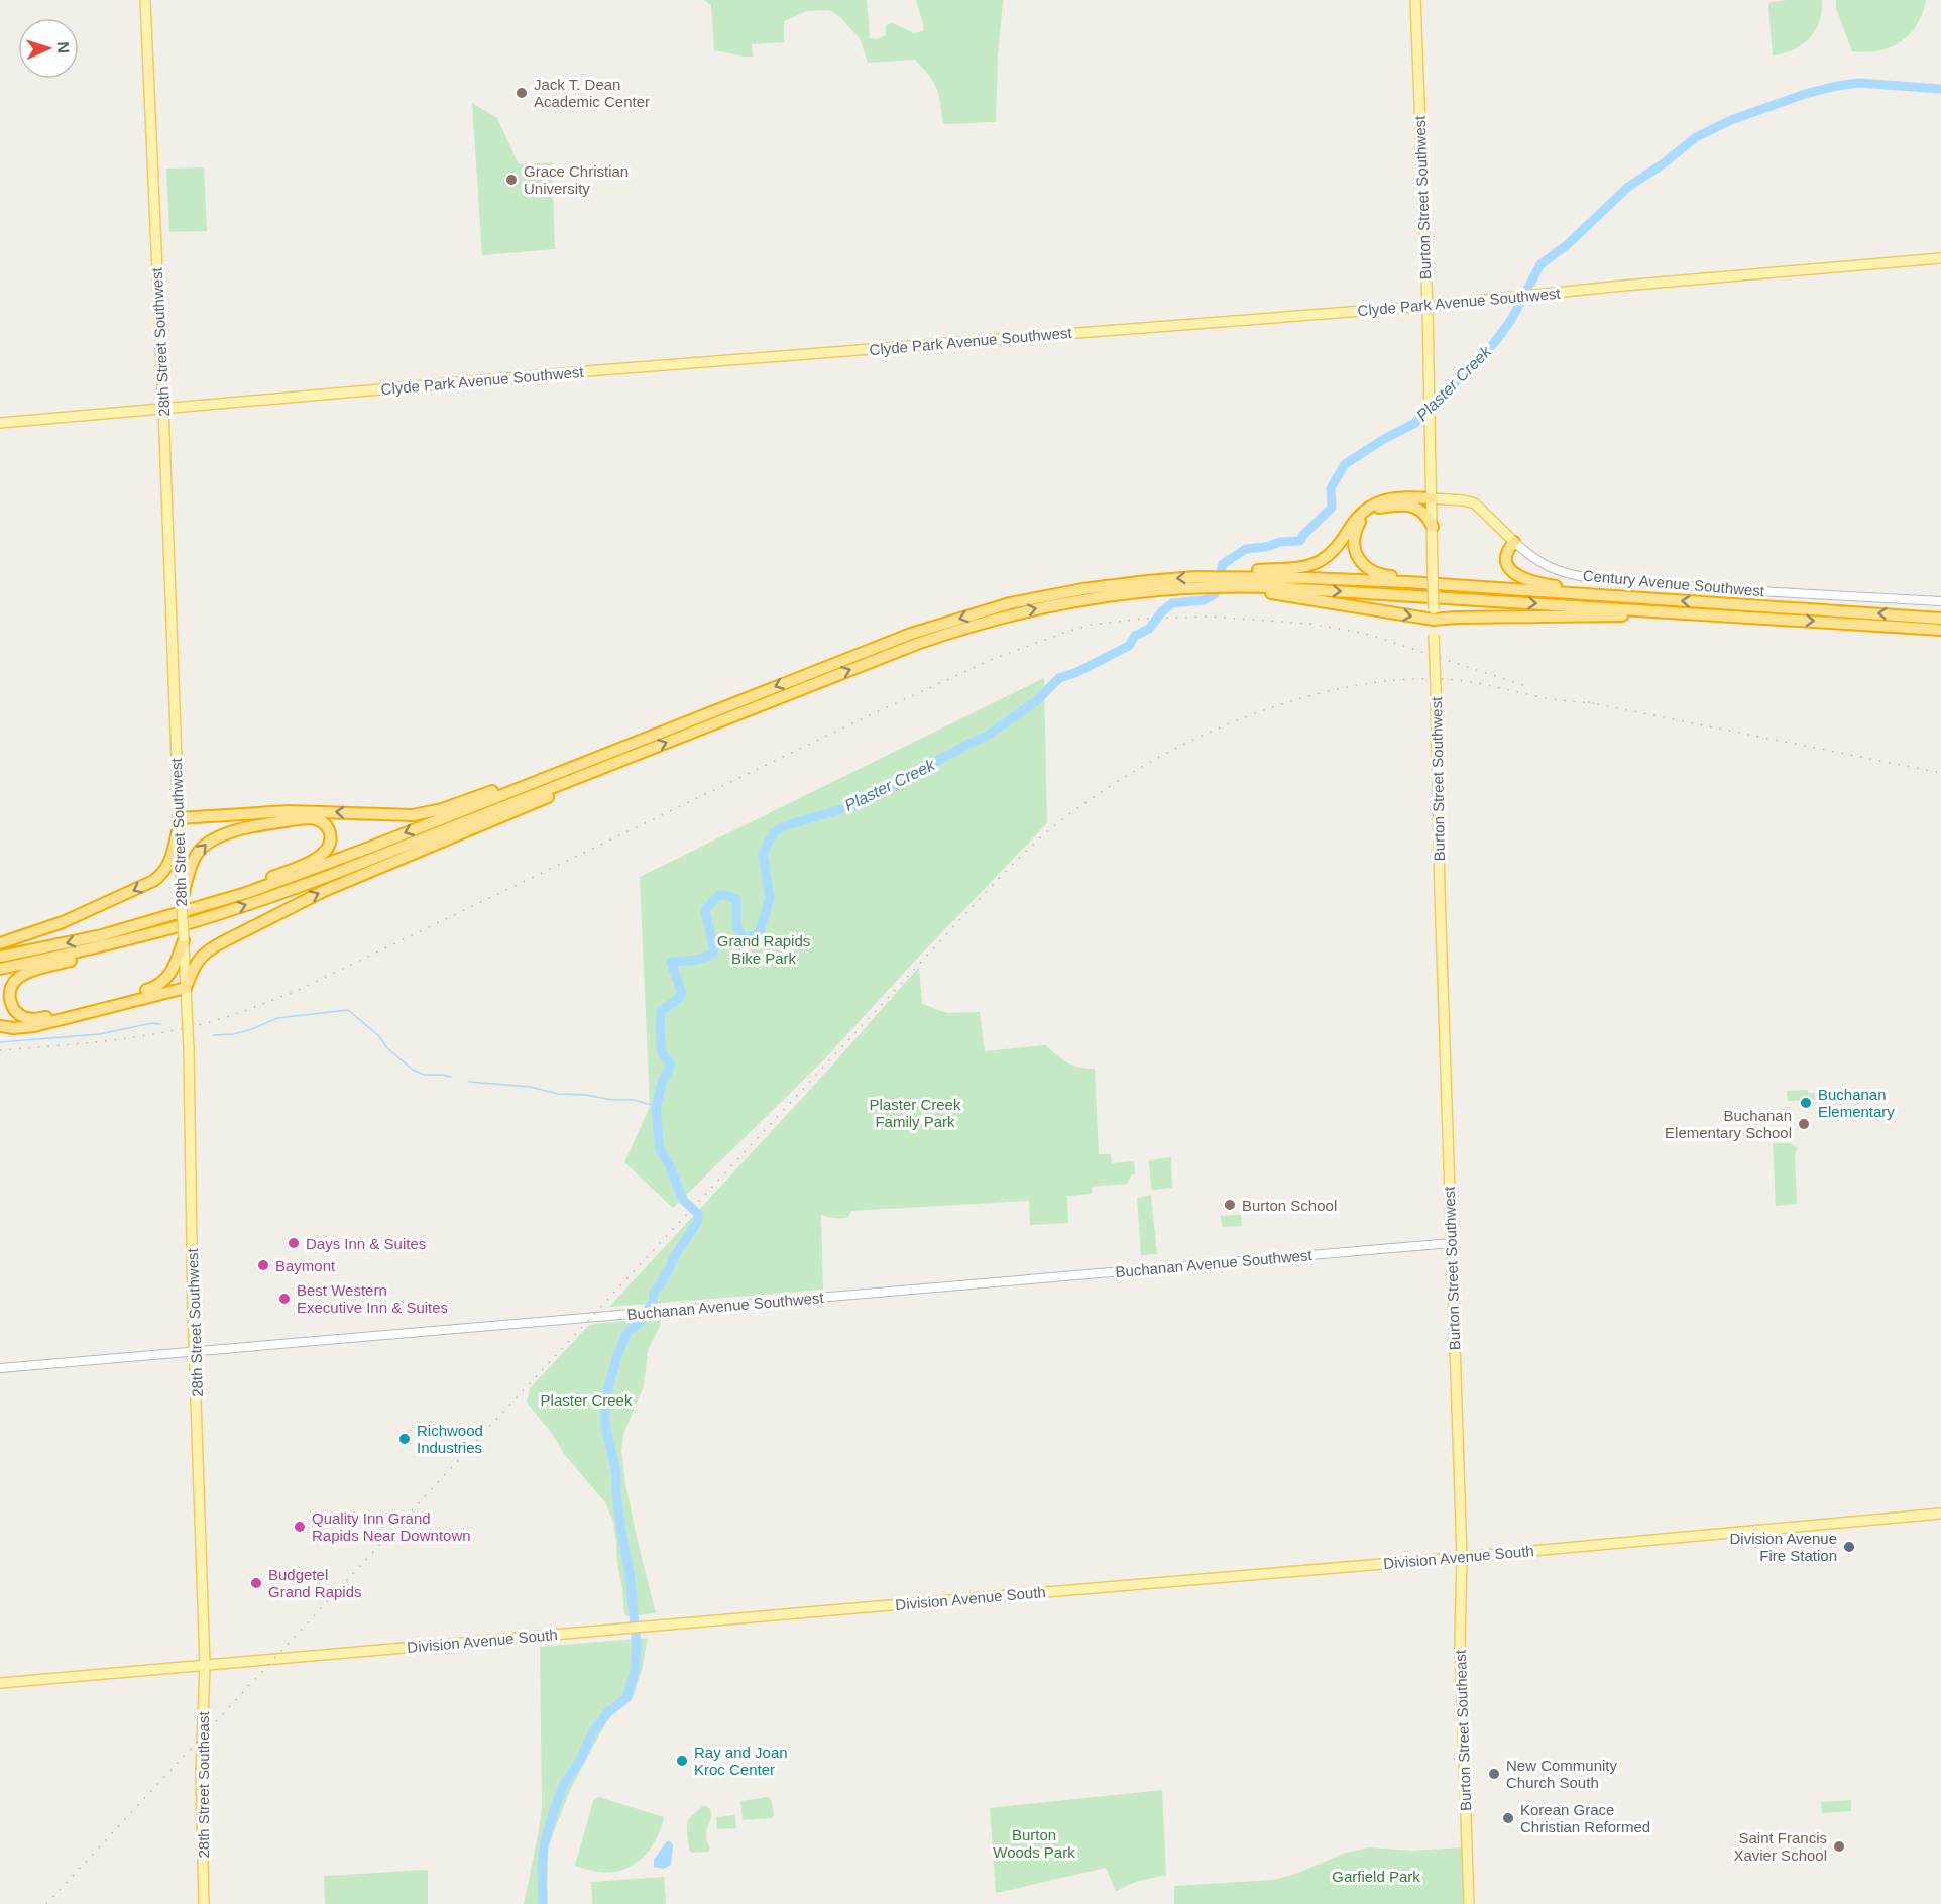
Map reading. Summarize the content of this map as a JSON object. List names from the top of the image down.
{
  "streets": {
    "main road": [
      "Burton Street Southwest",
      "Clyde Park Avenue Southwest",
      "28th Street Southwest",
      "Century Avenue Southwest",
      "Division Avenue South",
      "Burton Street Southeast",
      "28th Street Southeast"
    ],
    "street": ["Buchanan Avenue Southwest"]
  },
  "crossings": [
    ["Burton Street Southwest", "Clyde Park Avenue Southwest"],
    ["Burton Street Southwest", "Century Avenue Southwest"],
    ["Burton Street Southwest", "Buchanan Avenue Southwest"],
    ["Burton Street Southwest", "Division Avenue South"],
    ["Burton Street Southwest", "Burton Street Southeast"],
    ["Clyde Park Avenue Southwest", "28th Street Southwest"],
    ["28th Street Southwest", "Buchanan Avenue Southwest"],
    ["28th Street Southwest", "Division Avenue South"],
    ["28th Street Southwest", "28th Street Southeast"],
    ["Division Avenue South", "Burton Street Southeast"],
    ["Division Avenue South", "28th Street Southeast"]
  ],
  "water": ["Plaster Creek"],
  "parks": [
    "Grand Rapids Bike Park",
    "Plaster Creek Family Park",
    "Plaster Creek",
    "Burton Woods Park",
    "Garfield Park"
  ],
  "places": [
    "Jack T. Dean Academic Center",
    "Grace Christian University",
    "Buchanan Elementary",
    "Buchanan Elementary School",
    "Burton School",
    "Days Inn & Suites",
    "Baymont",
    "Best Western Executive Inn & Suites",
    "Richwood Industries",
    "Quality Inn Grand Rapids Near Downtown",
    "Division Avenue Fire Station",
    "Budgetel Grand Rapids",
    "Ray and Joan Kroc Center",
    "New Community Church South",
    "Korean Grace Christian Reformed",
    "Saint Francis Xavier School"
  ],
  "north": "right"
}
